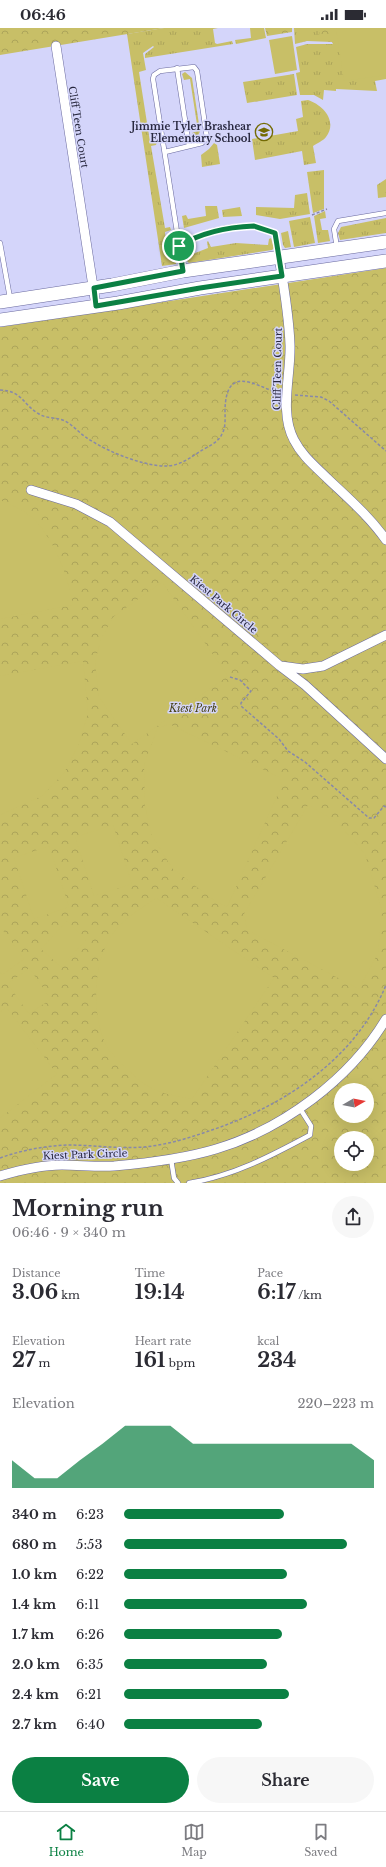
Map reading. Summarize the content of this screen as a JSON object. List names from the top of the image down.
{
  "streets": {
    "street": ["Cliff Teen Court", "Kiest Park Circle"]
  },
  "parks": ["Kiest Park"],
  "places": {
    "school or university": ["Jimmie Tyler Brashear Elementary School"]
  },
  "north": "right",
  "page": {
    "status": "06:46",
    "heading": ["Morning run", "06:46 · 9 × 340 m"],
    "stats": [
      ["Distance", "3.06 km"],
      ["Time", "19:14"],
      ["Pace", "6:17 /km"],
      ["Elevation", "27 m"],
      ["Heart rate", "161 bpm"],
      ["kcal", "234"]
    ],
    "chart": ["Elevation", "220–223 m"],
    "list": [
      {
        "name": "340 m",
        "note": "6:23"
      },
      {
        "name": "680 m",
        "note": "5:53"
      },
      {
        "name": "1.0 km",
        "note": "6:22"
      },
      {
        "name": "1.4 km",
        "note": "6:11"
      },
      {
        "name": "1.7 km",
        "note": "6:26"
      },
      {
        "name": "2.0 km",
        "note": "6:35"
      },
      {
        "name": "2.4 km",
        "note": "6:21"
      },
      {
        "name": "2.7 km",
        "note": "6:40"
      }
    ],
    "buttons": ["Save", "Share"],
    "tabs": ["Home", "Map", "Saved"]
  }
}
